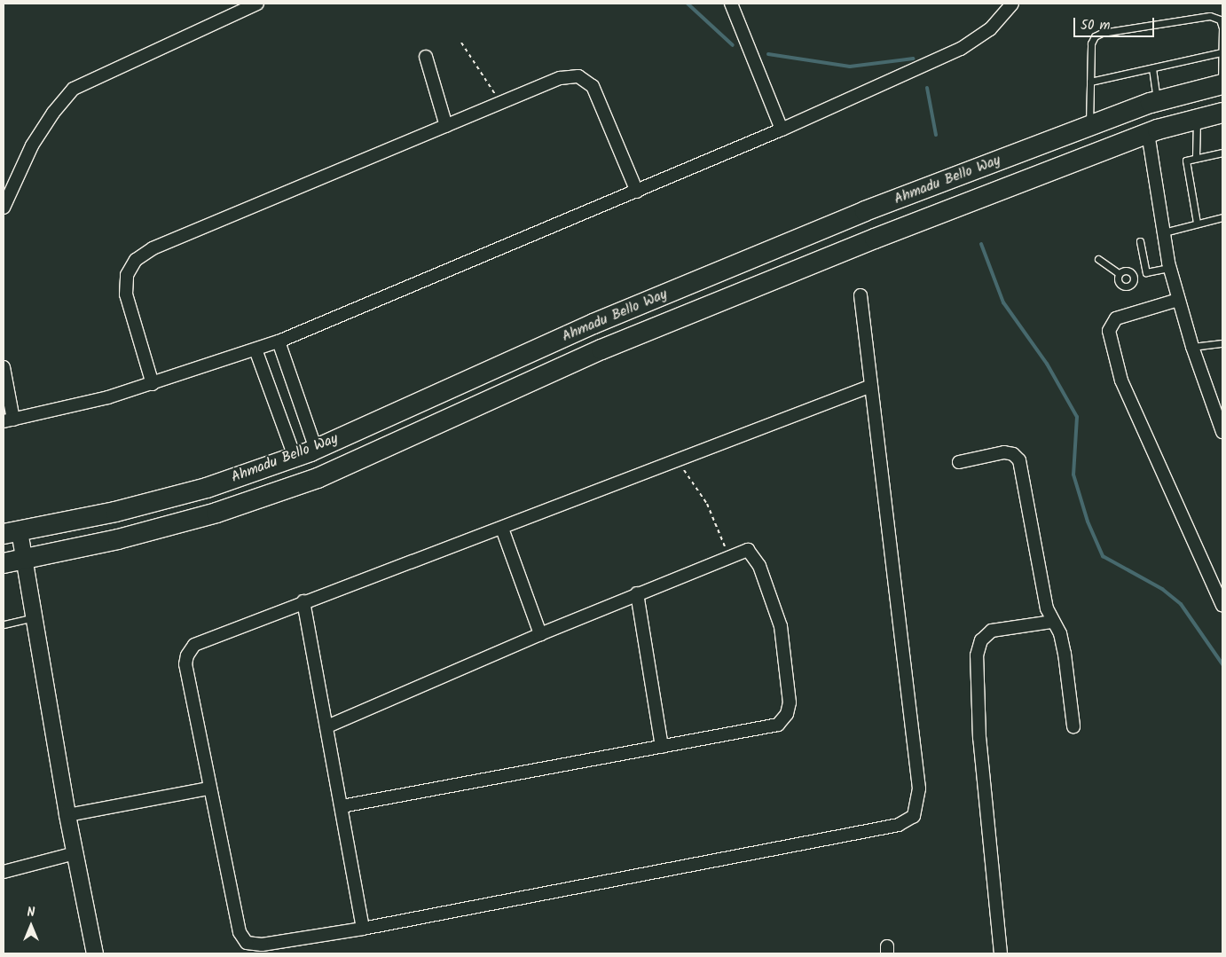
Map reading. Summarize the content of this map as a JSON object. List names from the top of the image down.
{
  "streets": {
    "main road": ["Ahmadu Bello Way"]
  },
  "scale_bar": "50 m",
  "north": "top"
}
